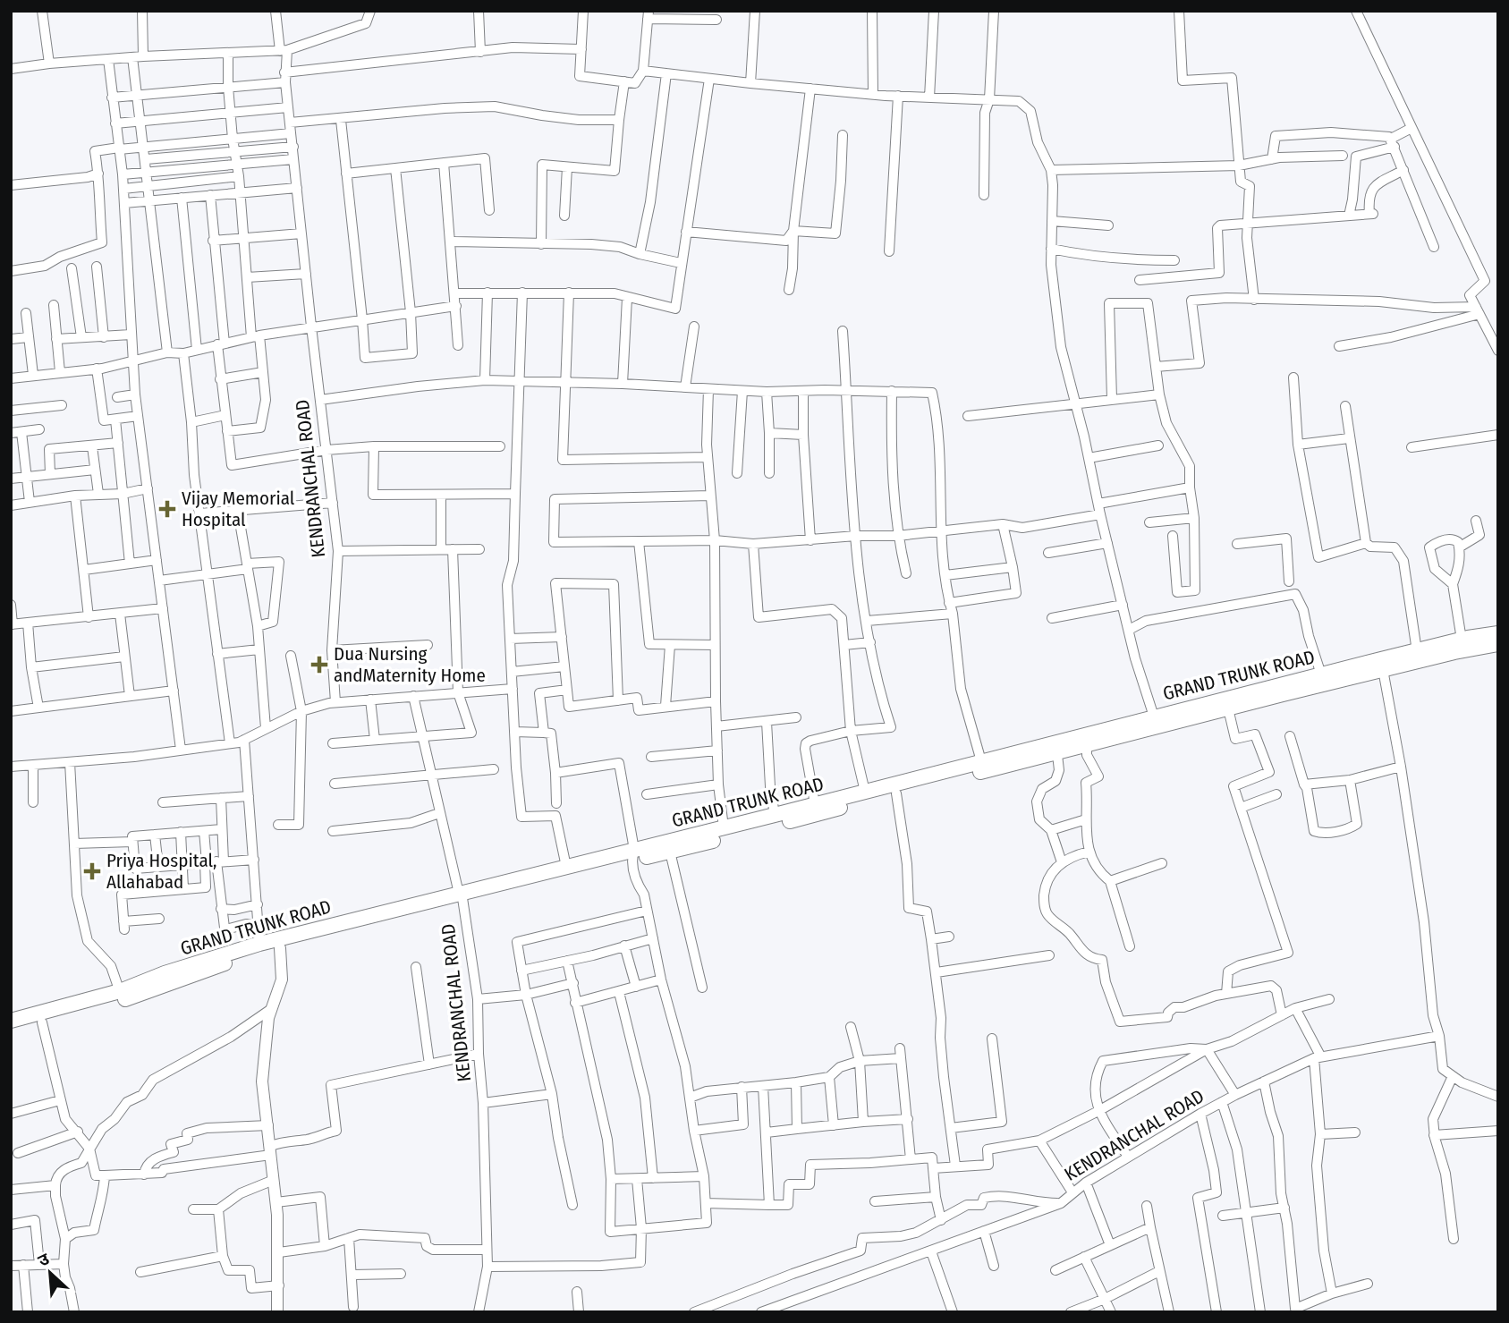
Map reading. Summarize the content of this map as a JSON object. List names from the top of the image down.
{
  "streets": {
    "highway": ["GRAND TRUNK ROAD"],
    "street": ["KENDRANCHAL ROAD"]
  },
  "crossings": [
    ["KENDRANCHAL ROAD", "GRAND TRUNK ROAD"]
  ],
  "places": {
    "health": ["Vijay Memorial Hospital", "Dua Nursing andMaternity Home", "Priya Hospital, Allahabad"]
  },
  "north": "top left"
}
